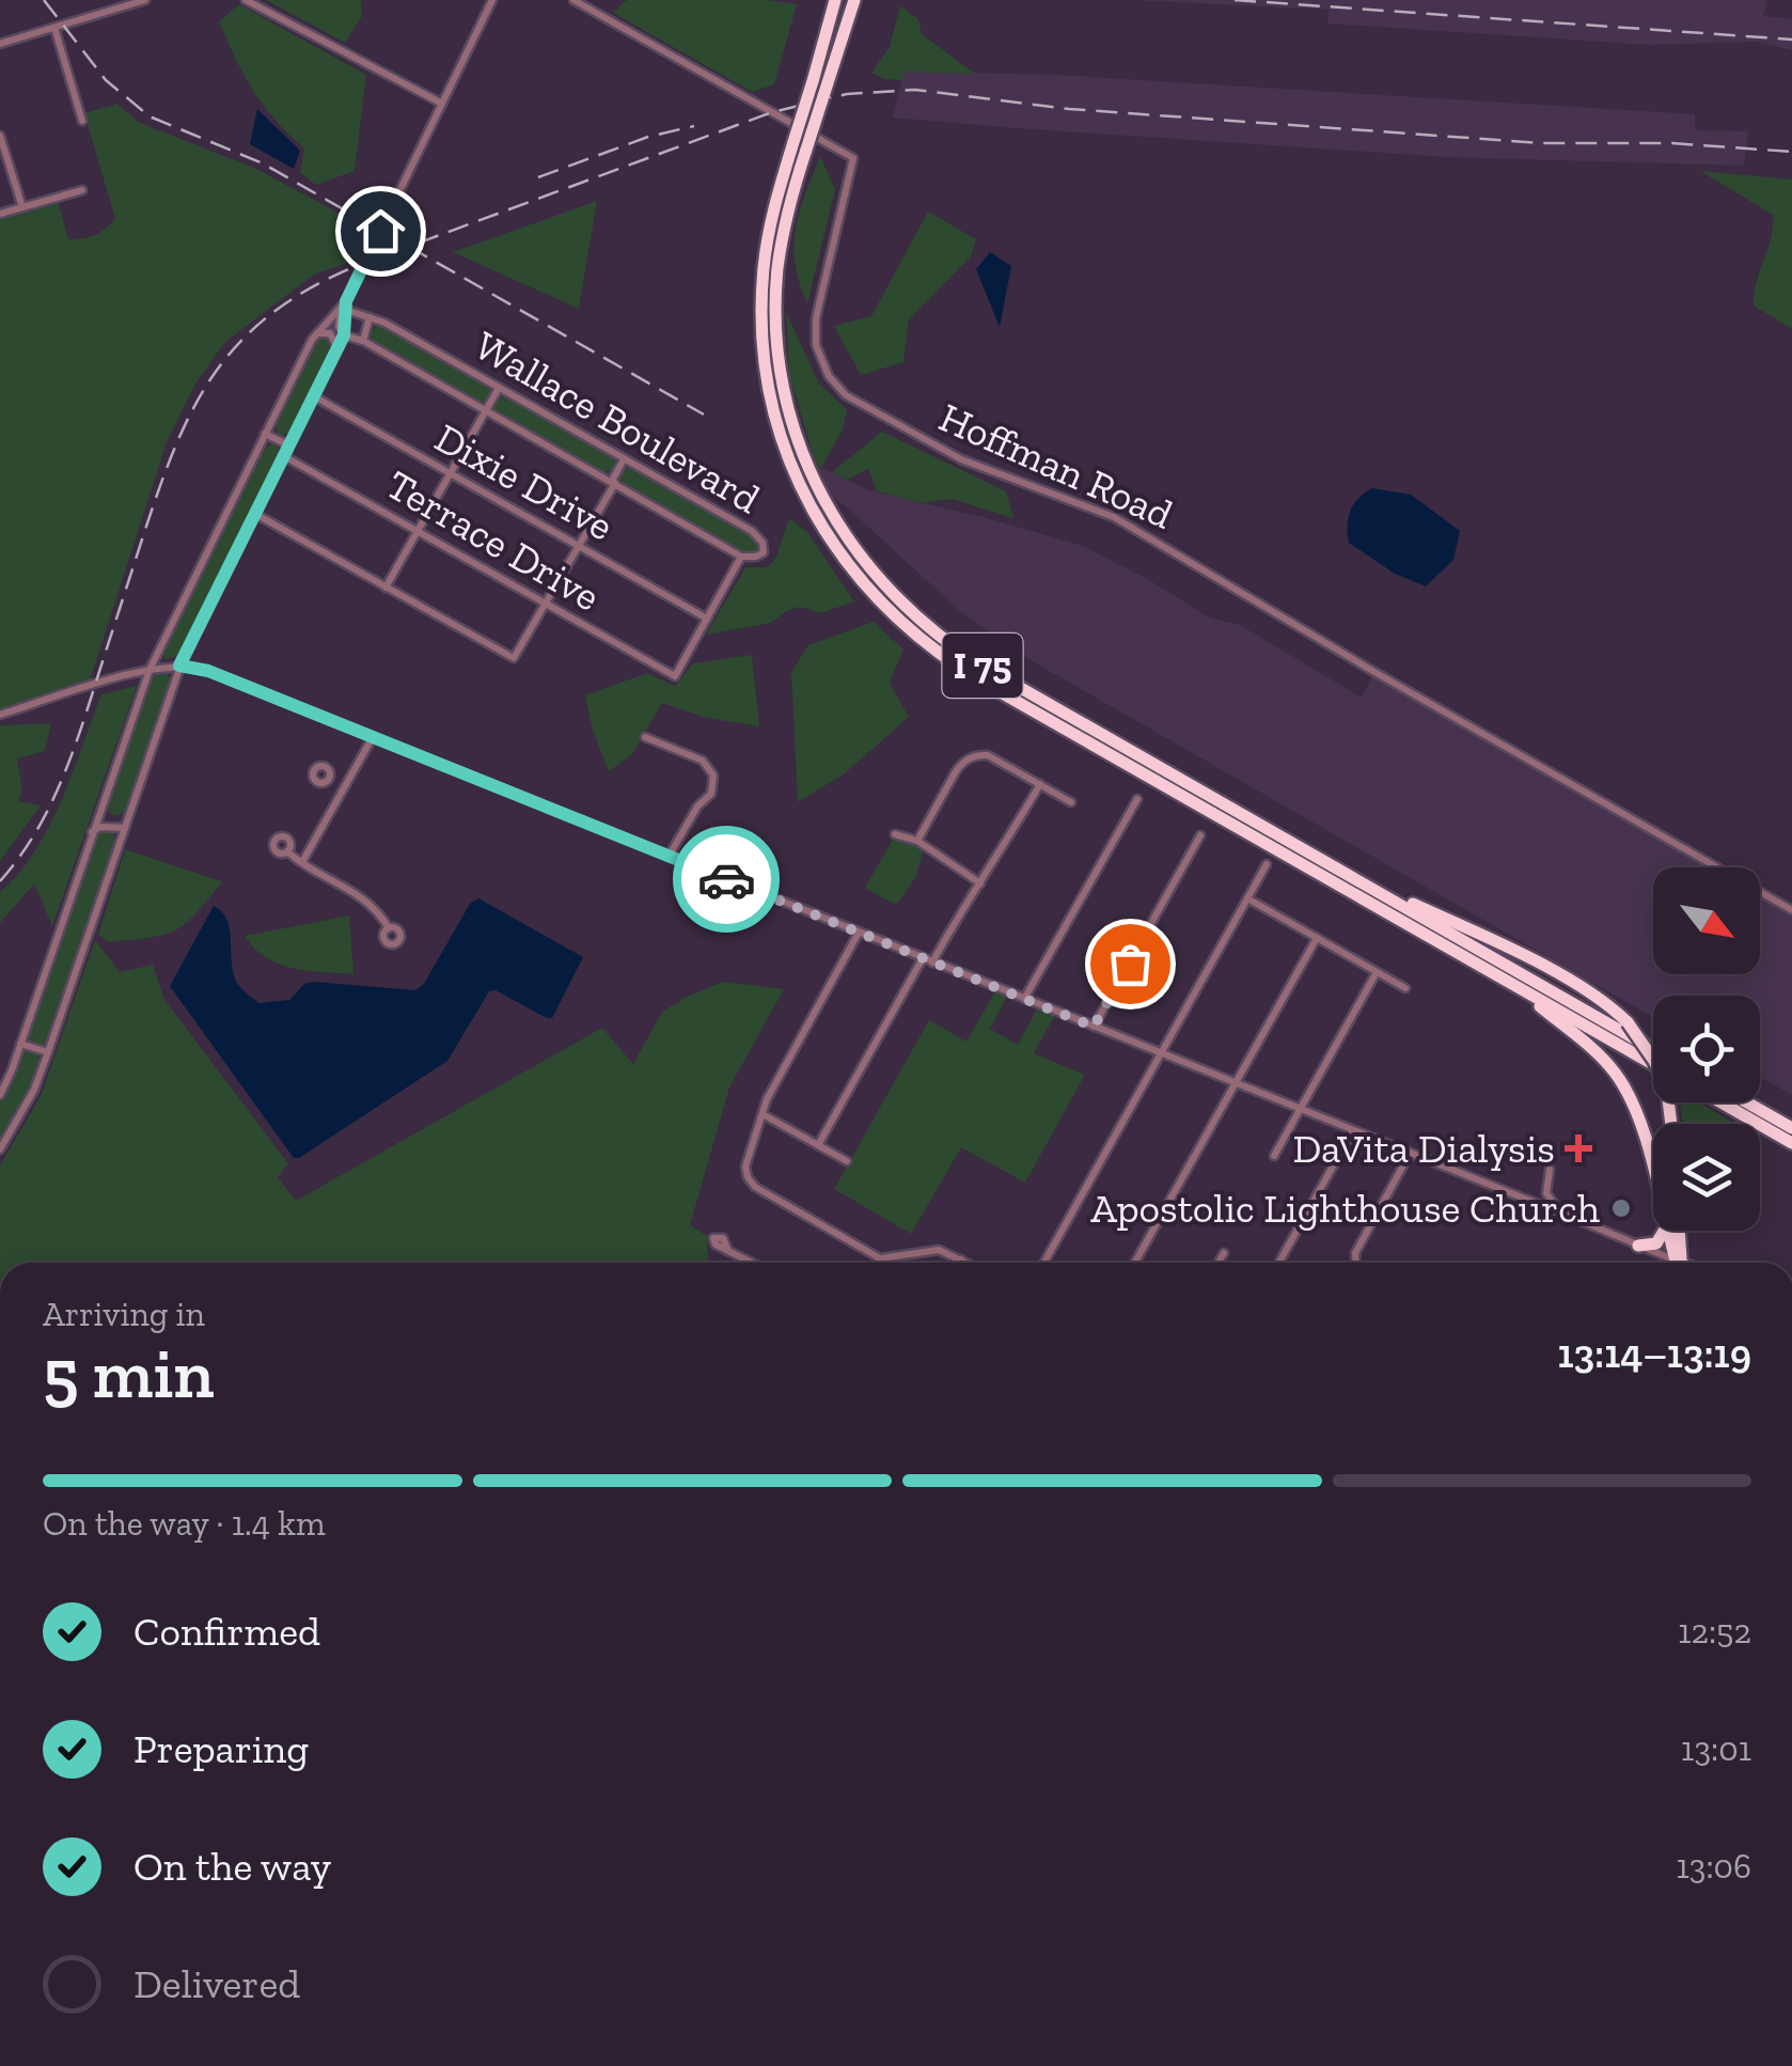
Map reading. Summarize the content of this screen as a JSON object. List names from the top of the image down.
{
  "streets": {
    "highway": ["I 75"],
    "street": [
      "Wallace Boulevard",
      "Hoffman Road",
      "Dixie Drive",
      "Terrace Drive"
    ]
  },
  "crossings": [
    ["Dixie Drive", "Terrace Drive"]
  ],
  "places": {
    "health": ["DaVita Dialysis"],
    "other": ["Apostolic Lighthouse Church"]
  },
  "north": "bottom right",
  "page": {
    "heading": ["5 min", "Arriving in", "13:14–13:19"],
    "bar": "On the way · 1.4 km",
    "list": [
      ["Confirmed", "12:52"],
      ["Preparing", "13:01"],
      ["On the way", "13:06"],
      "Delivered"
    ]
  }
}
